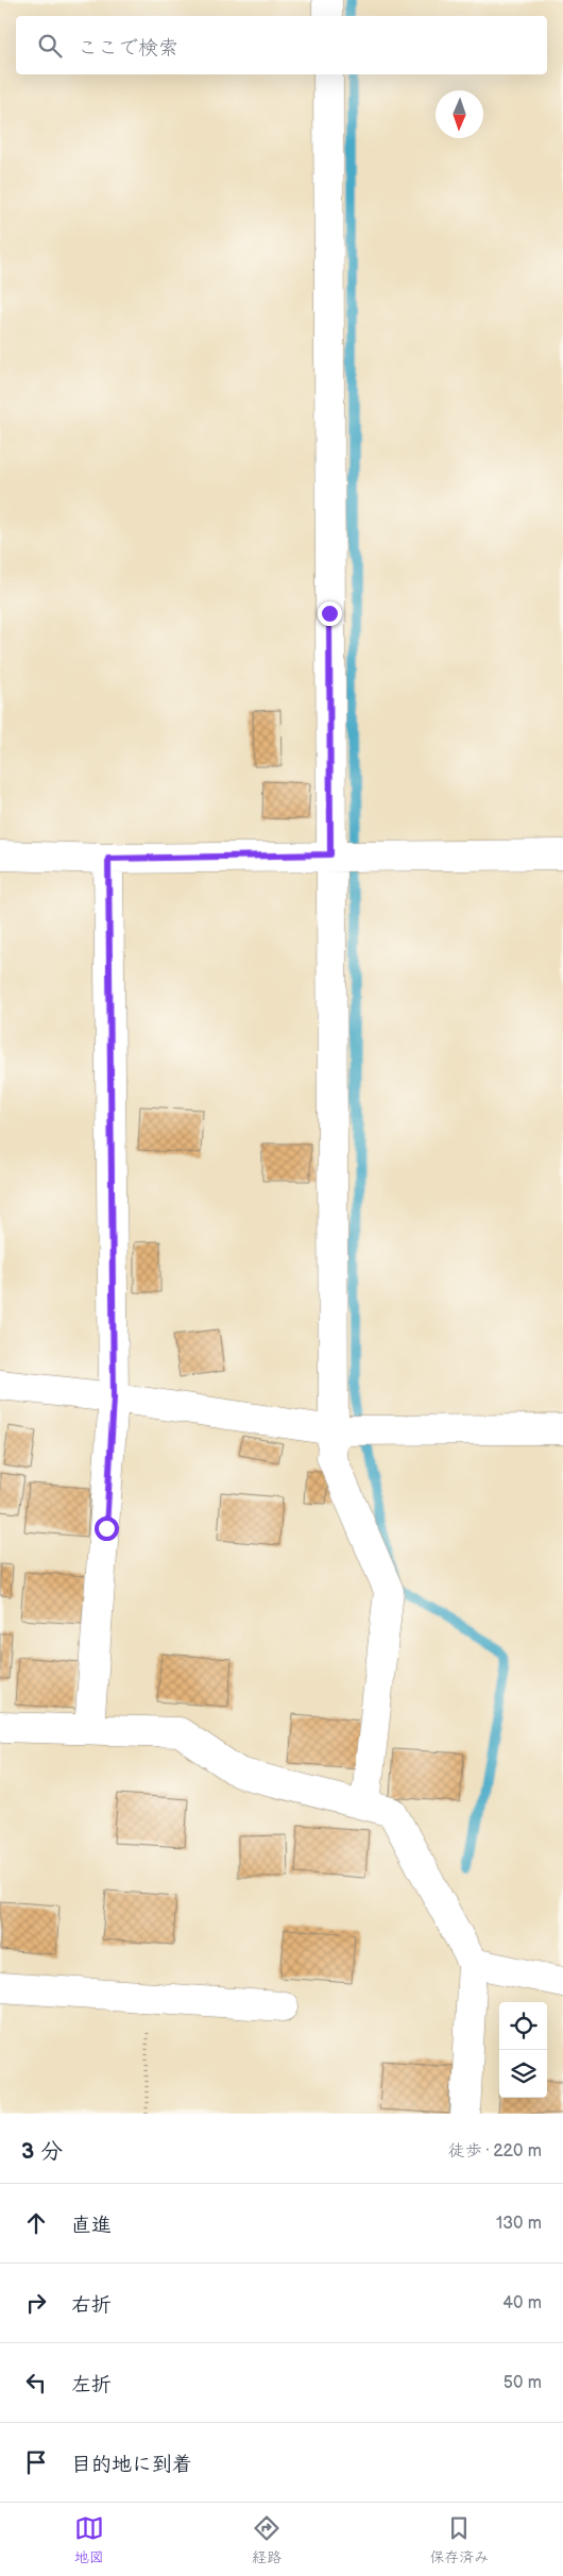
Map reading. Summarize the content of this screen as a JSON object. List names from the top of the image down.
{
  "north": "bottom",
  "page": {
    "search": "ここで検索",
    "heading": ["3 分", "徒歩 · 220 m"],
    "list": [
      ["直進", "130 m"],
      ["右折", "40 m"],
      ["左折", "50 m"],
      "目的地に到着"
    ],
    "nav": ["地図", "経路", "保存済み"]
  }
}
